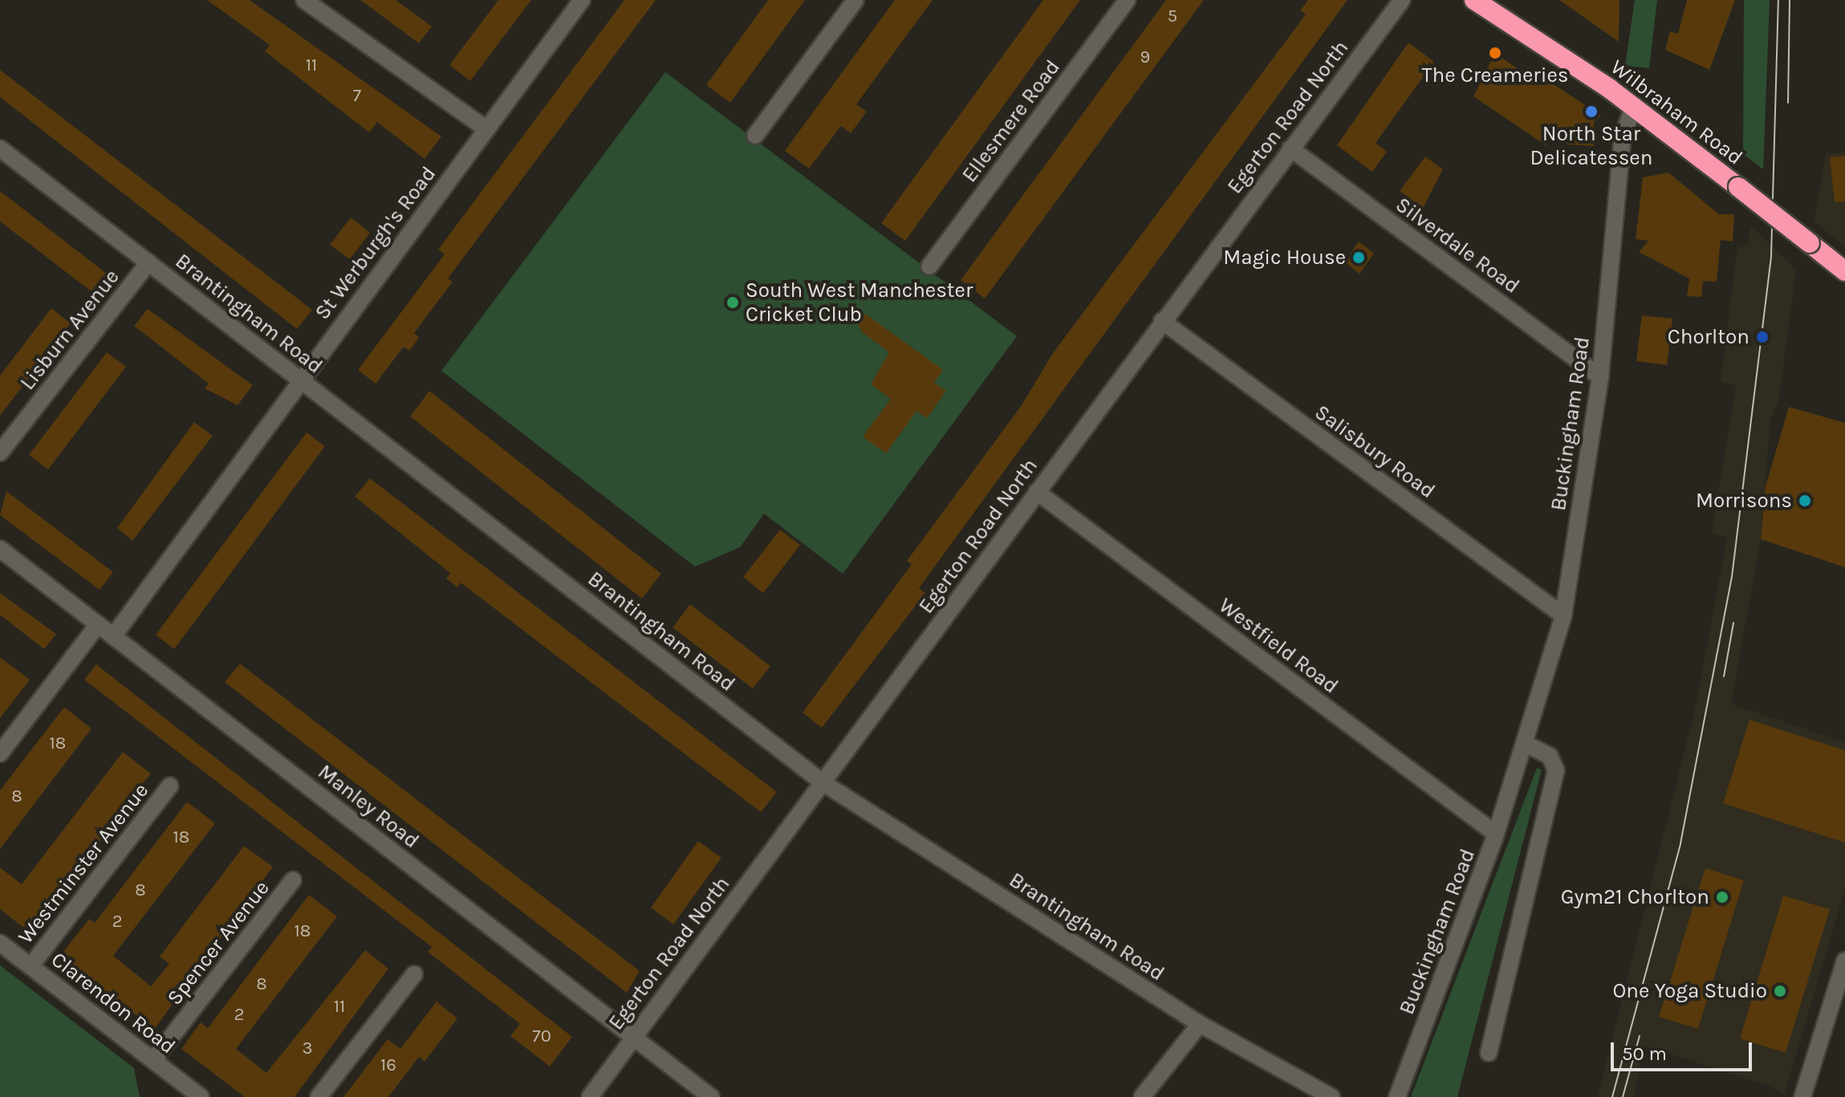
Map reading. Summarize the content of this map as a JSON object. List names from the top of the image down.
{
  "streets": {
    "highway": ["Wilbraham Road"],
    "street": [
      "Egerton Road North",
      "Ellesmere Road",
      "St Werburgh's Road",
      "Silverdale Road",
      "Brantingham Road",
      "Lisburn Avenue",
      "Buckingham Road",
      "Salisbury Road",
      "Westfield Road",
      "Manley Road",
      "Westminster Avenue",
      "Spencer Avenue",
      "Clarendon Road"
    ]
  },
  "crossings": [
    ["Wilbraham Road", "Buckingham Road"],
    ["Egerton Road North", "Silverdale Road"],
    ["Egerton Road North", "Brantingham Road"],
    ["Egerton Road North", "Salisbury Road"],
    ["Egerton Road North", "Westfield Road"],
    ["Egerton Road North", "Manley Road"],
    ["St Werburgh's Road", "Brantingham Road"],
    ["St Werburgh's Road", "Manley Road"],
    ["Silverdale Road", "Buckingham Road"],
    ["Brantingham Road", "Lisburn Avenue"],
    ["Buckingham Road", "Salisbury Road"],
    ["Buckingham Road", "Westfield Road"],
    ["Westminster Avenue", "Clarendon Road"],
    ["Spencer Avenue", "Clarendon Road"]
  ],
  "places": [
    "The Creameries",
    "North Star Delicatessen",
    "Magic House",
    "South West Manchester Cricket Club",
    "Chorlton",
    "Morrisons",
    "Gym21 Chorlton",
    "One Yoga Studio"
  ],
  "house_numbers": [
    "5",
    "9",
    "11",
    "7",
    "18",
    "8",
    "18",
    "8",
    "2",
    "18",
    "8",
    "11",
    "2",
    "70",
    "3",
    "16"
  ],
  "scale_bar": "50 m"
}
